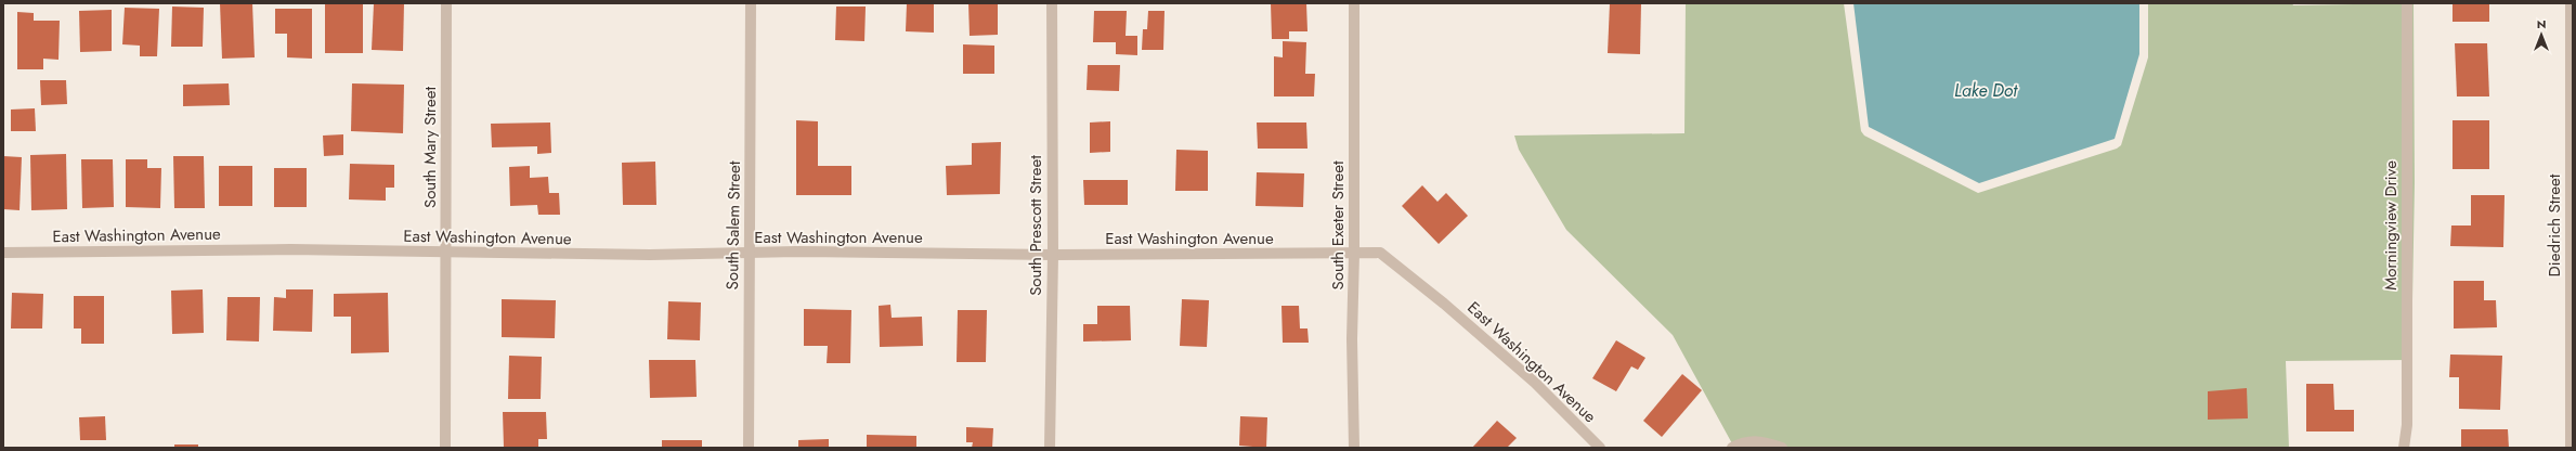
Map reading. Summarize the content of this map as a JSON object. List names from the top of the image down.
{
  "streets": {
    "street": [
      "South Mary Street",
      "South Salem Street",
      "South Prescott Street",
      "South Exeter Street",
      "Morningview Drive",
      "Diedrich Street",
      "East Washington Avenue"
    ]
  },
  "crossings": [
    ["South Mary Street", "East Washington Avenue"],
    ["South Salem Street", "East Washington Avenue"],
    ["South Prescott Street", "East Washington Avenue"],
    ["South Exeter Street", "East Washington Avenue"]
  ],
  "water": ["Lake Dot"],
  "north": "top"
}
